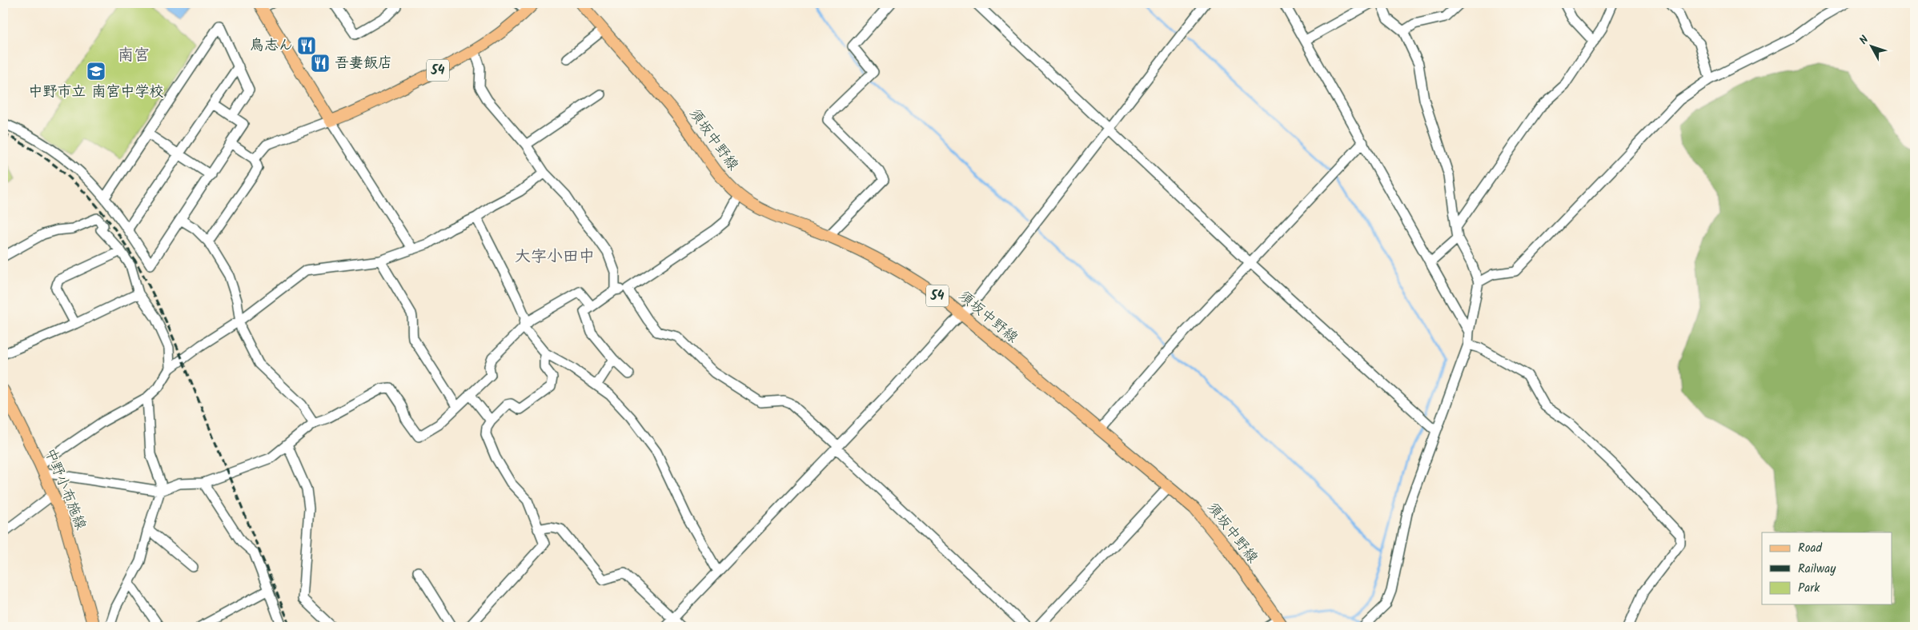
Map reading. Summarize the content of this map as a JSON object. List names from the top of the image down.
{
  "streets": {
    "main road": ["54", "須坂中野線", "中野小布施線"]
  },
  "districts": ["南宮", "大字小田中"],
  "places": {
    "restaurant": ["鳥志ん", "吾妻飯店"],
    "school or university": ["中野市立 南宮中学校"]
  },
  "legend": ["Road", "Railway", "Park"],
  "north": "top left"
}
